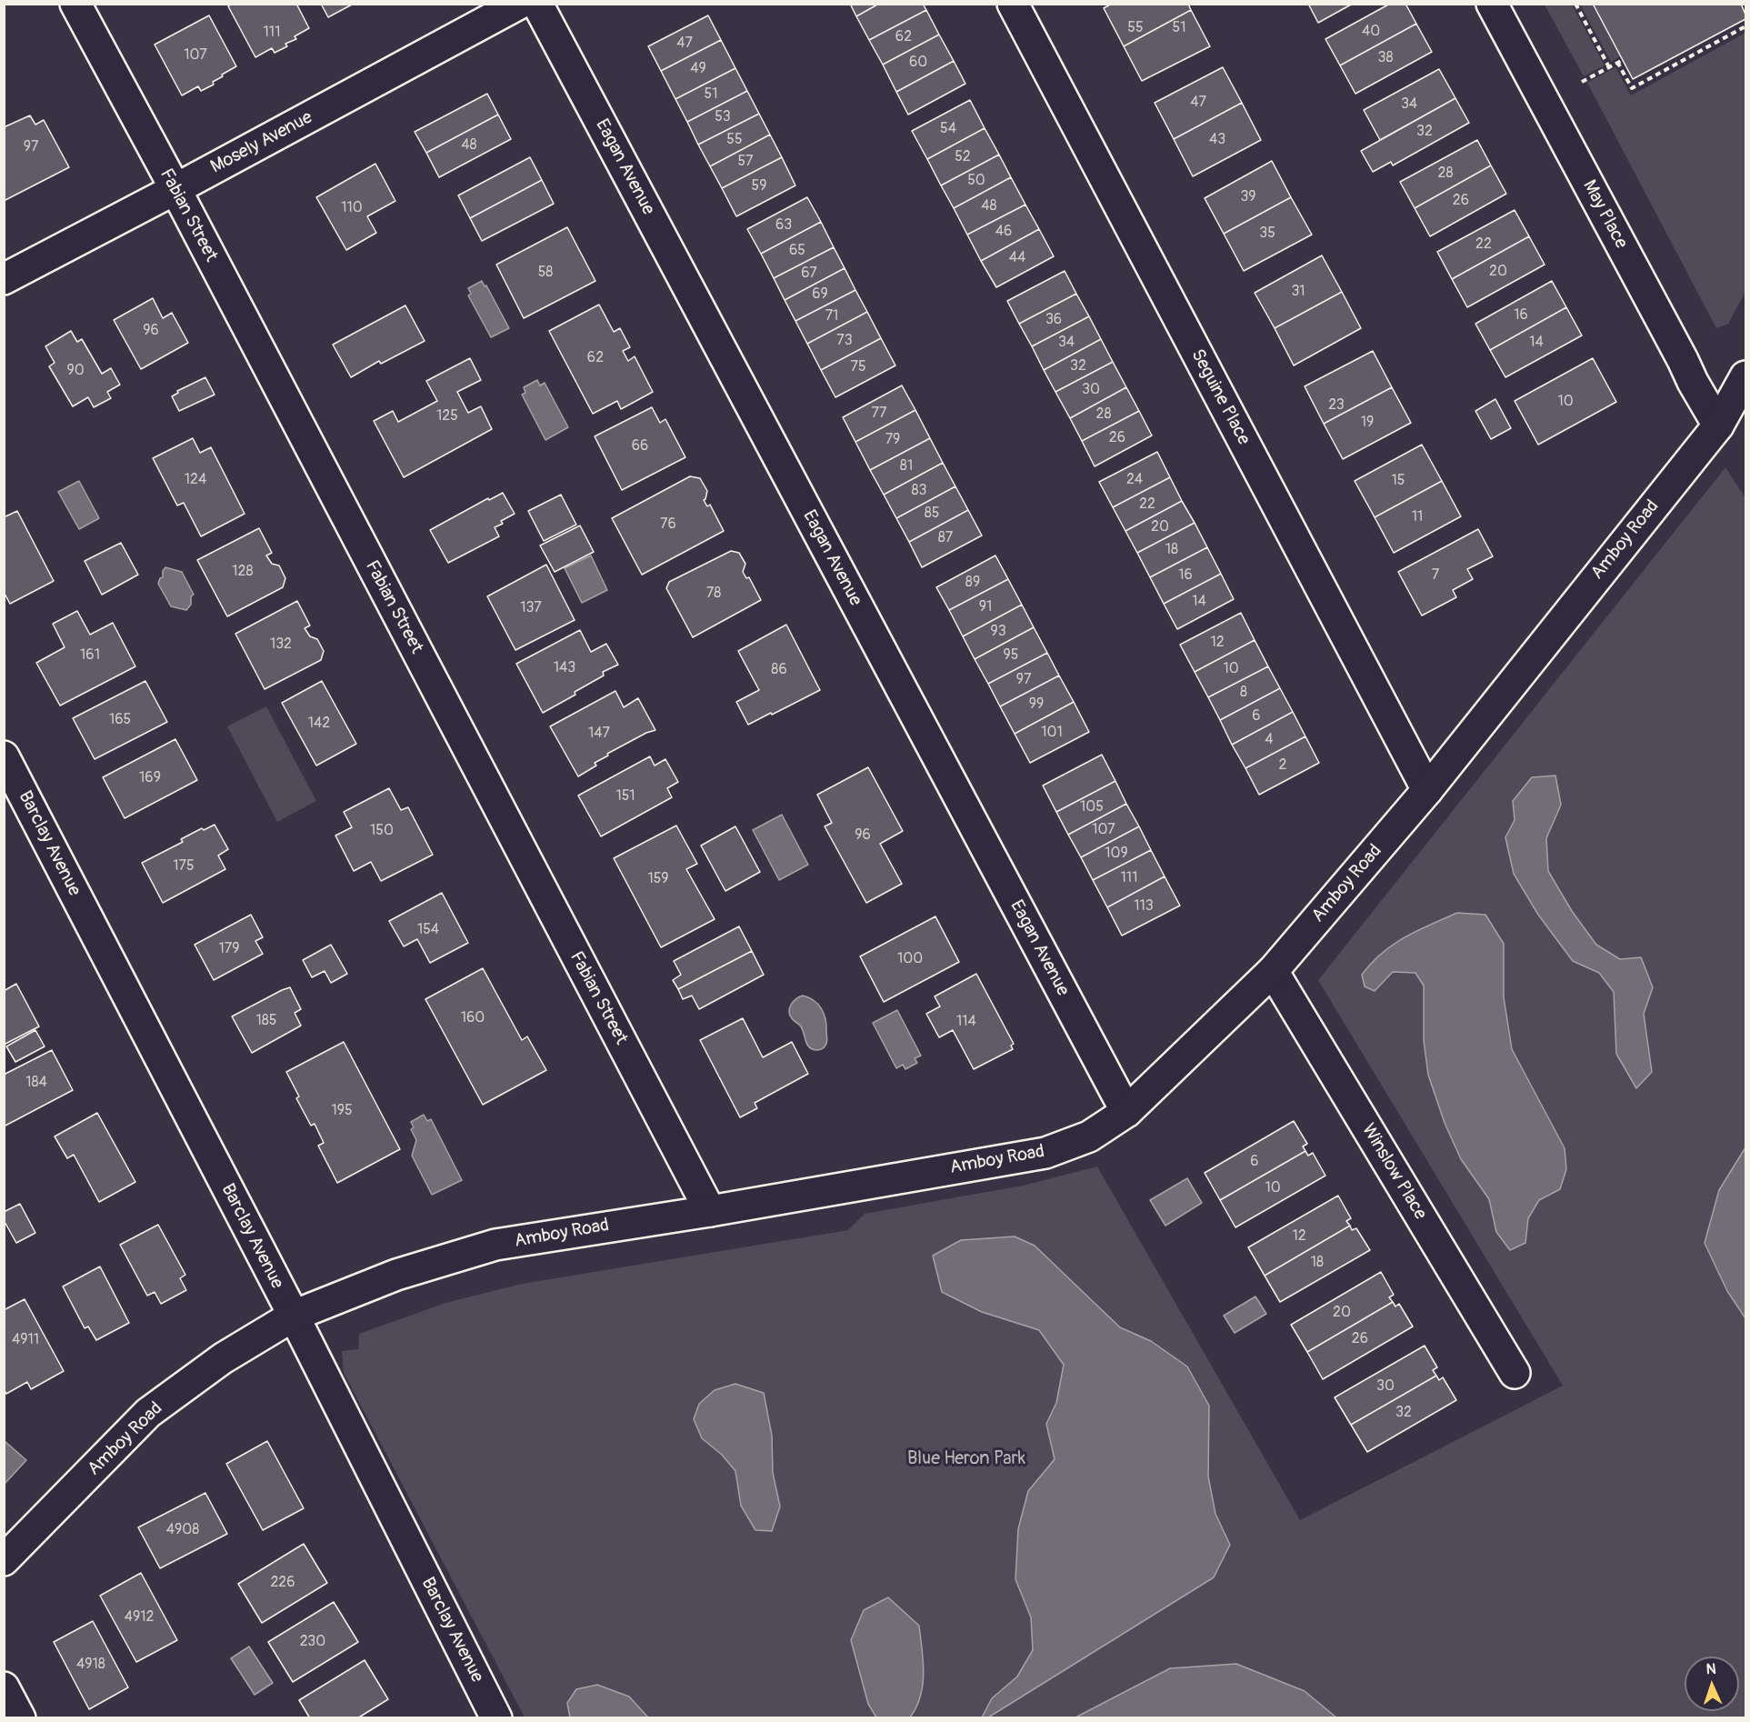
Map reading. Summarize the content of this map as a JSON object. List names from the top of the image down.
{
  "streets": {
    "street": [
      "Mosely Avenue",
      "Eagan Avenue",
      "May Place",
      "Fabian Street",
      "Seguine Place",
      "Amboy Road",
      "Barclay Avenue",
      "Winslow Place"
    ]
  },
  "crossings": [
    ["Mosely Avenue", "Fabian Street"],
    ["Eagan Avenue", "Amboy Road"],
    ["May Place", "Amboy Road"],
    ["Fabian Street", "Amboy Road"],
    ["Seguine Place", "Amboy Road"],
    ["Amboy Road", "Barclay Avenue"],
    ["Amboy Road", "Winslow Place"]
  ],
  "parks": ["Blue Heron Park"],
  "house_numbers": [
    "55",
    "51",
    "40",
    "111",
    "62",
    "47",
    "107",
    "38",
    "60",
    "49",
    "51",
    "47",
    "34",
    "53",
    "54",
    "32",
    "55",
    "43",
    "48",
    "97",
    "52",
    "57",
    "28",
    "50",
    "59",
    "39",
    "26",
    "48",
    "110",
    "63",
    "46",
    "35",
    "22",
    "65",
    "44",
    "20",
    "58",
    "67",
    "31",
    "69",
    "16",
    "71",
    "36",
    "96",
    "73",
    "34",
    "14",
    "62",
    "32",
    "75",
    "90",
    "30",
    "10",
    "23",
    "77",
    "28",
    "125",
    "19",
    "26",
    "79",
    "66",
    "81",
    "124",
    "24",
    "15",
    "83",
    "22",
    "85",
    "11",
    "76",
    "20",
    "87",
    "18",
    "128",
    "16",
    "7",
    "89",
    "78",
    "14",
    "91",
    "137",
    "93",
    "12",
    "132",
    "161",
    "95",
    "143",
    "10",
    "86",
    "97",
    "8",
    "99",
    "6",
    "165",
    "142",
    "101",
    "147",
    "4",
    "2",
    "169",
    "151",
    "105",
    "107",
    "150",
    "96",
    "109",
    "175",
    "111",
    "159",
    "113",
    "154",
    "179",
    "100",
    "160",
    "185",
    "114",
    "184",
    "195",
    "6",
    "10",
    "12",
    "18",
    "20",
    "26",
    "4911",
    "30",
    "32",
    "4908",
    "226",
    "4912",
    "230",
    "4918"
  ],
  "north": "top"
}
